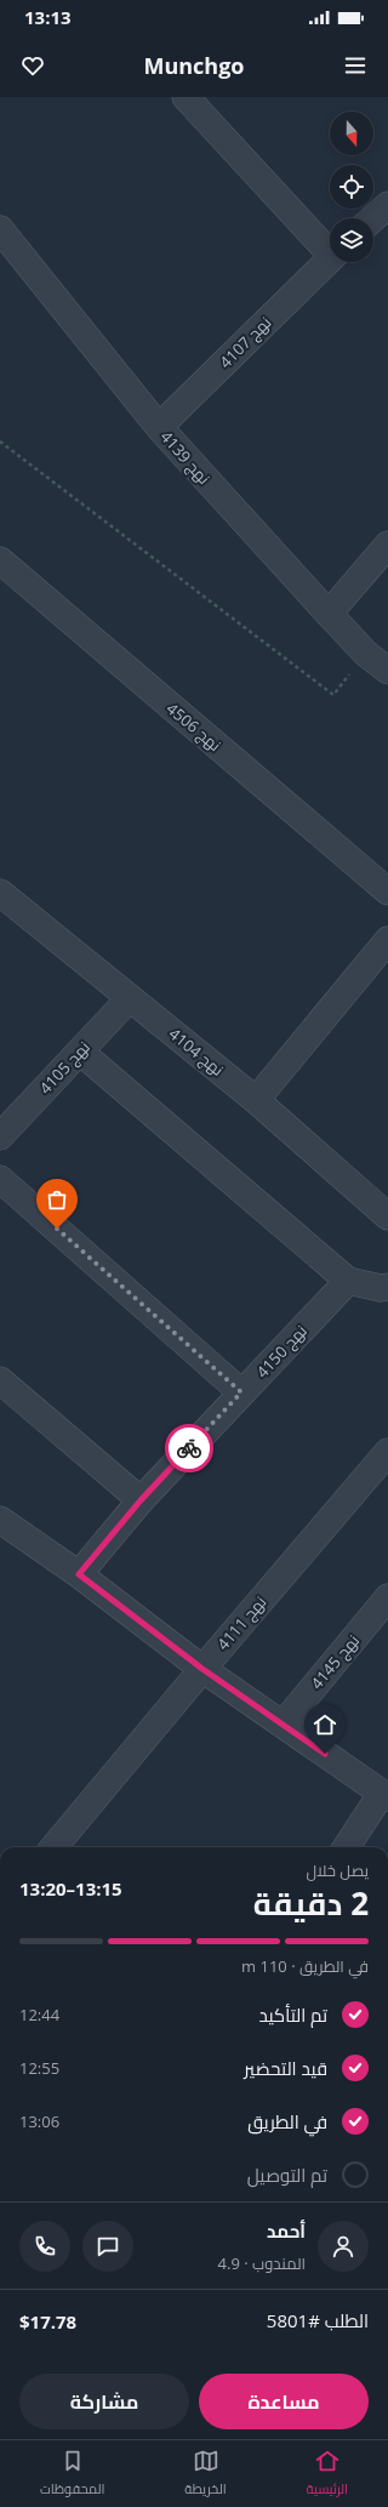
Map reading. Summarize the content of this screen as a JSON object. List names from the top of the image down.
{
  "streets": {
    "street": [
      "نهج 4107",
      "نهج 4139",
      "نهج 4506",
      "نهج 4104",
      "نهج 4105",
      "نهج 4150",
      "نهج 4111",
      "نهج 4145"
    ]
  },
  "crossings": [
    ["نهج 4107", "نهج 4139"],
    ["نهج 4104", "نهج 4105"]
  ],
  "north": "bottom",
  "page": {
    "status": "13:13",
    "header": "Munchgo",
    "heading": ["2 دقيقة", "يصل خلال", "13:15–13:20"],
    "panel": [
      "أحمد",
      "المندوب · 4.9",
      "الطلب #5801",
      "$17.78"
    ],
    "bar": "في الطريق · 110 m",
    "list": [
      ["تم التأكيد", "12:44"],
      ["قيد التحضير", "12:55"],
      ["في الطريق", "13:06"],
      "تم التوصيل"
    ],
    "buttons": ["مساعدة", "مشاركة"],
    "tabs": ["الرئيسية", "الخريطة", "المحفوظات"]
  }
}
